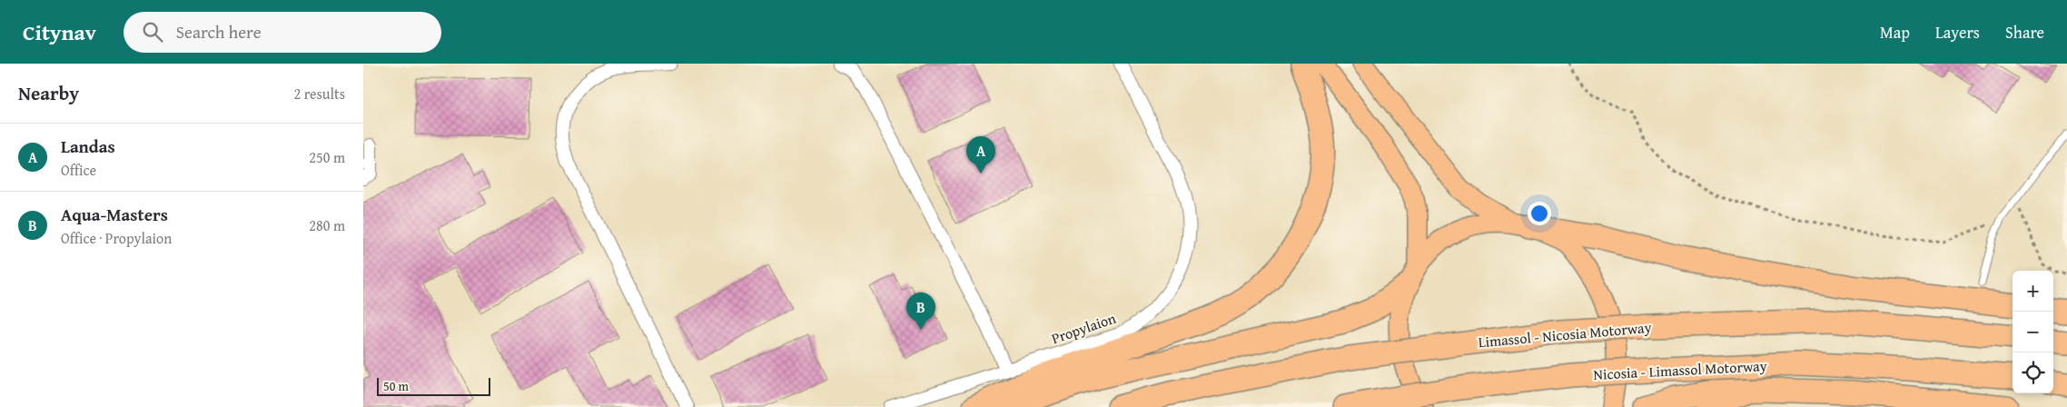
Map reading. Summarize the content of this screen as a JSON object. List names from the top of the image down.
{
  "streets": {
    "highway": ["Limassol - Nicosia Motorway", "Nicosia - Limassol Motorway"],
    "street": ["Propylaion"]
  },
  "scale_bar": "50 m",
  "page": {
    "header": "Citynav",
    "search": "Search here",
    "nav": ["Map", "Layers", "Share"],
    "heading": ["Nearby", "2 results"],
    "list": [
      {
        "mark": "A",
        "name": "Landas",
        "note": "Office",
        "value": "250 m"
      },
      {
        "mark": "B",
        "name": "Aqua-Masters",
        "note": "Office · Propylaion",
        "value": "280 m"
      }
    ],
    "pins": ["A", "B"],
    "map_buttons": ["+", "−"],
    "scale": "50 m"
  }
}
